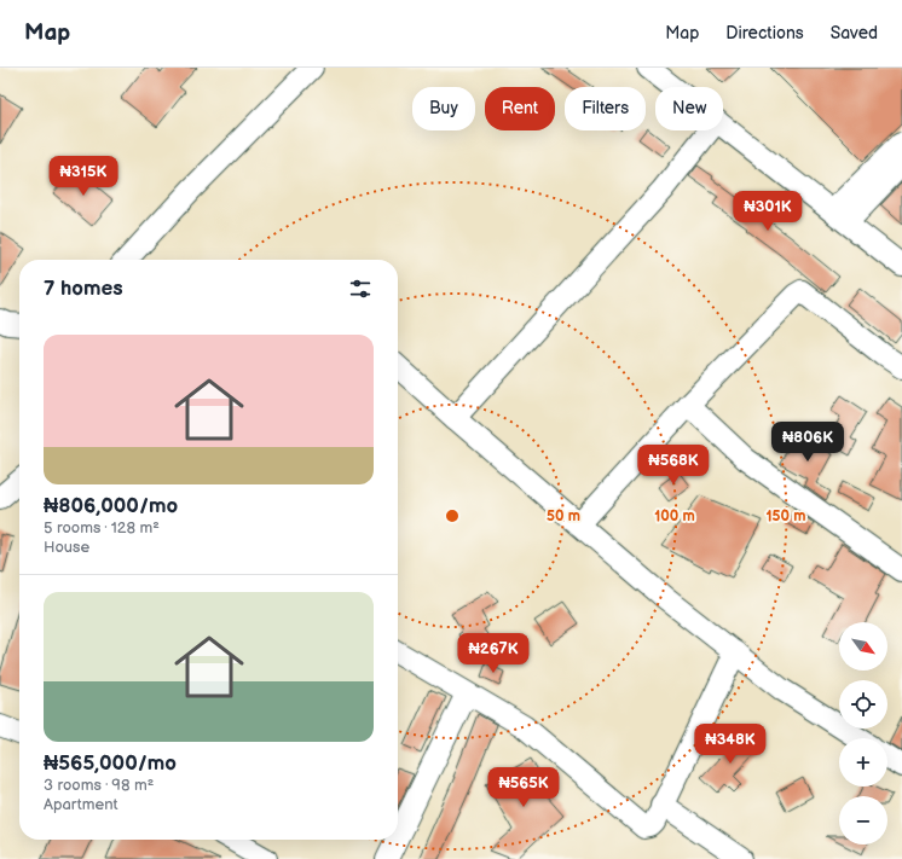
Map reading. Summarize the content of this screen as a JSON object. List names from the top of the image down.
{
  "north": "bottom right",
  "page": {
    "header": "Map",
    "nav": ["Map", "Directions", "Saved"],
    "chip": [
      "Buy",
      "Rent",
      "Filters",
      "New"
    ],
    "price": [
      "₦315K",
      "₦301K",
      "₦806K",
      "₦568K",
      "₦267K",
      "₦348K",
      "₦565K"
    ],
    "heading": "7 homes",
    "list": [
      {
        "name": "₦806,000/mo",
        "note": "5 rooms · 128 m² · House"
      },
      {
        "name": "₦565,000/mo",
        "note": "3 rooms · 98 m² · Apartment"
      }
    ],
    "map_buttons": ["+", "−"]
  },
  "rings": ["50 m", "100 m", "150 m"]
}
